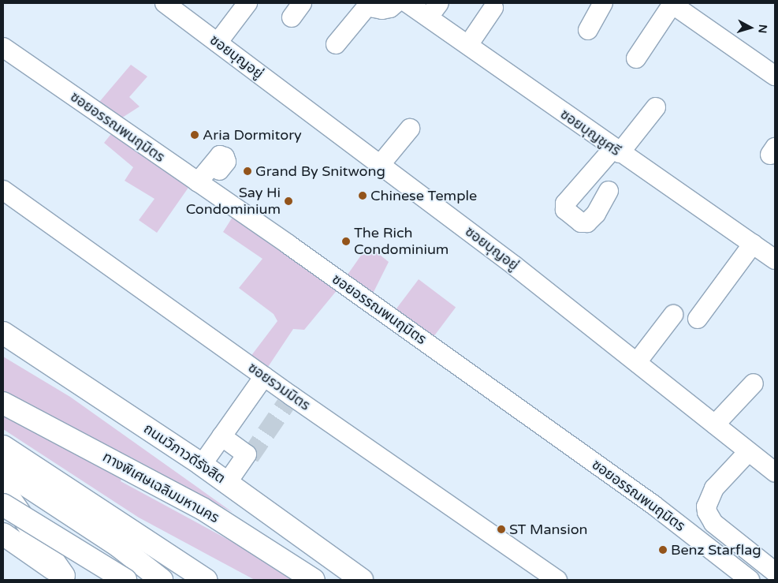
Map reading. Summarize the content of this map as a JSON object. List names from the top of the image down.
{
  "streets": {
    "main road": ["ถนนวิภาวดีรังสิต", "ทางพิเศษเฉลิมมหานคร"],
    "street": [
      "ซอยบุญอยู่",
      "ซอยอรรณพนฤมิตร",
      "ซอยบุญชูศรี",
      "ซอยรวมมิตร"
    ]
  },
  "places": [
    "Aria Dormitory",
    "Grand By Snitwong",
    "Chinese Temple",
    "Say Hi Condominium",
    "The Rich Condominium",
    "ST Mansion",
    "Benz Starflag"
  ],
  "north": "right"
}
